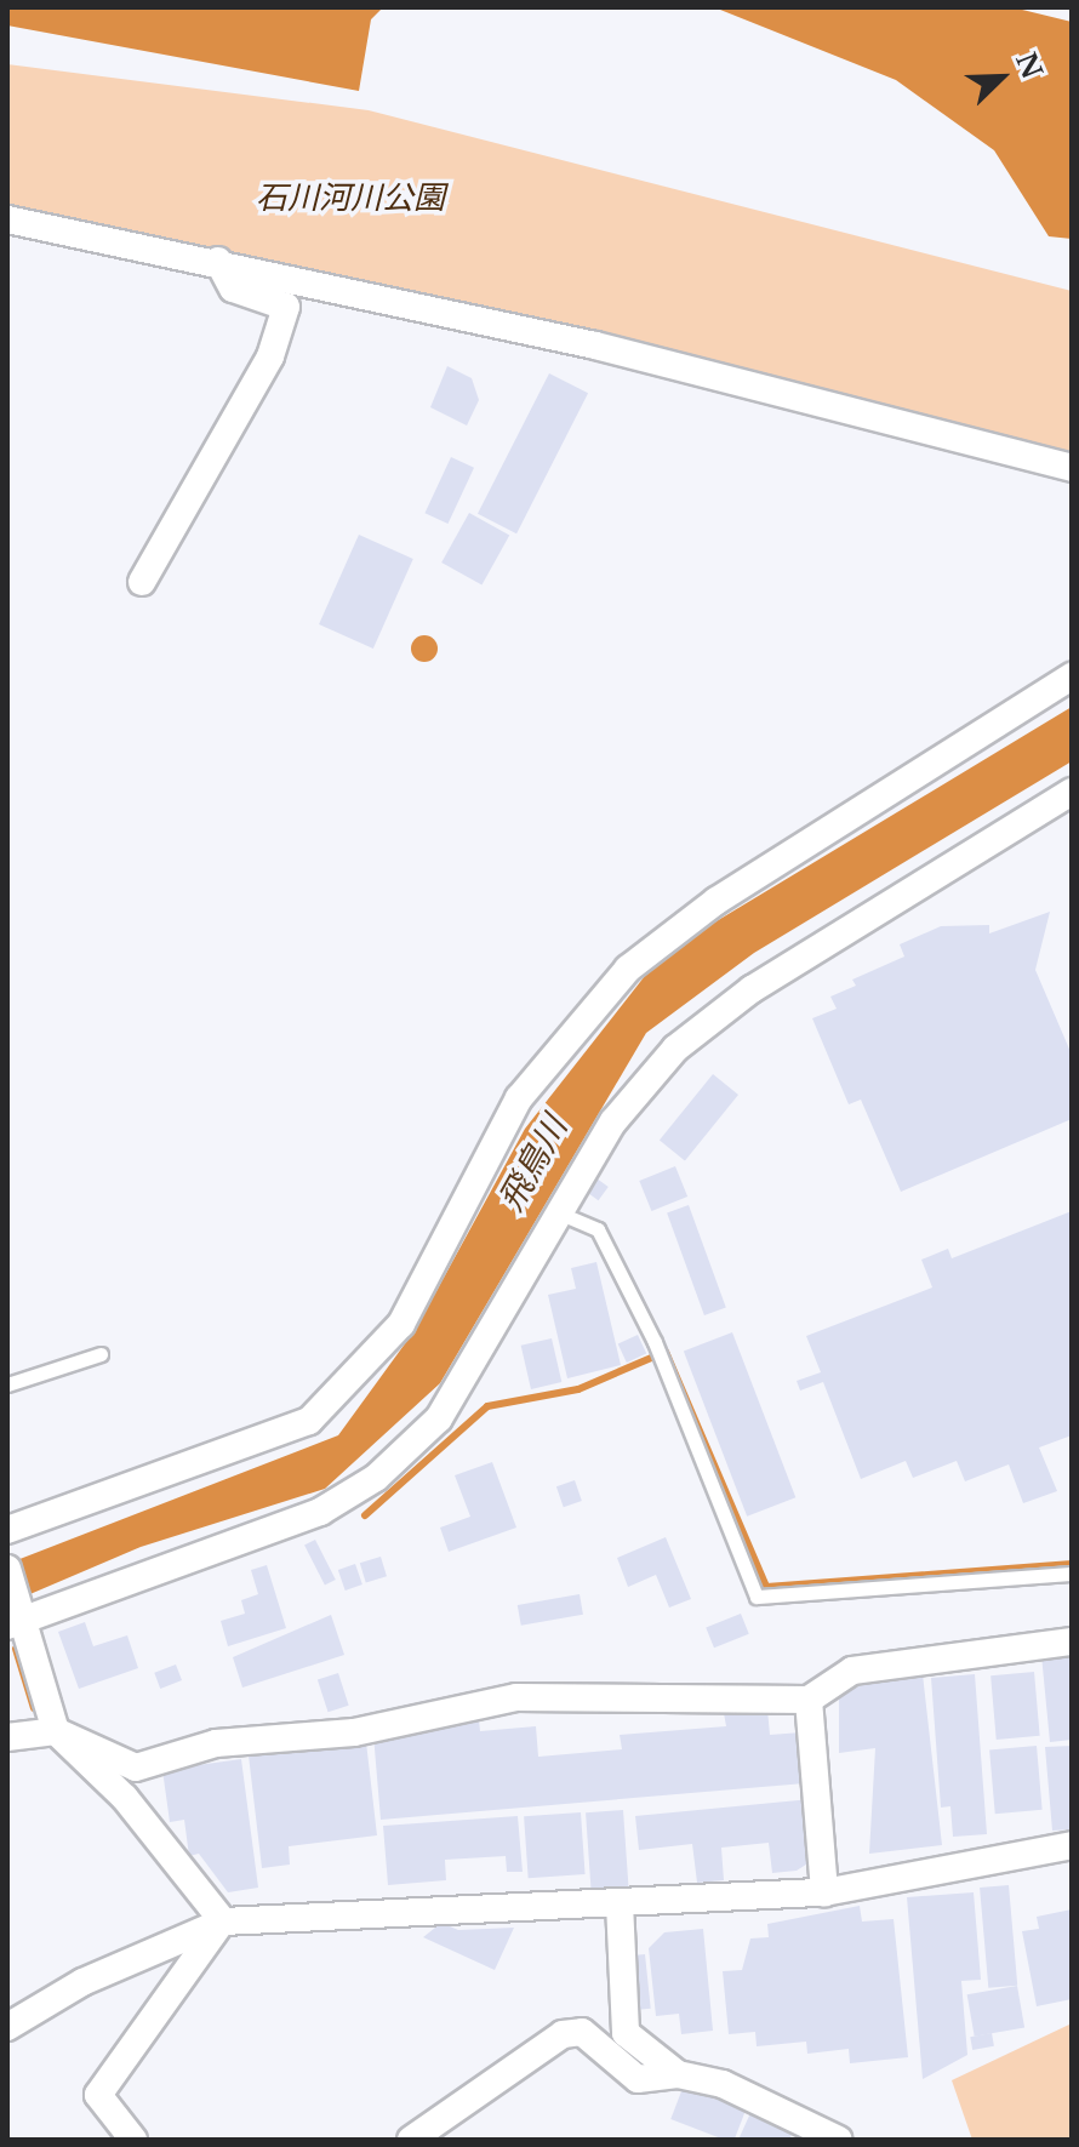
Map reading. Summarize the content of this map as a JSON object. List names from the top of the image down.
{
  "water": ["飛鳥川"],
  "parks": ["石川河川公園"],
  "north": "top right"
}
